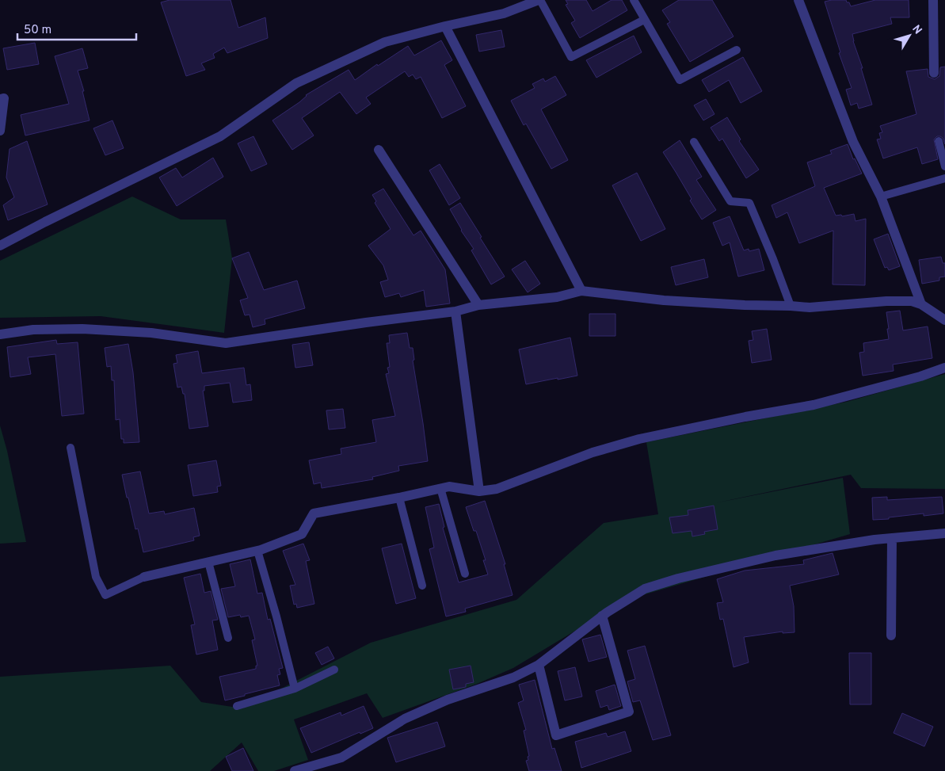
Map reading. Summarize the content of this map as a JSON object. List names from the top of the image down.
{
  "scale_bar": "50 m",
  "north": "top right"
}
